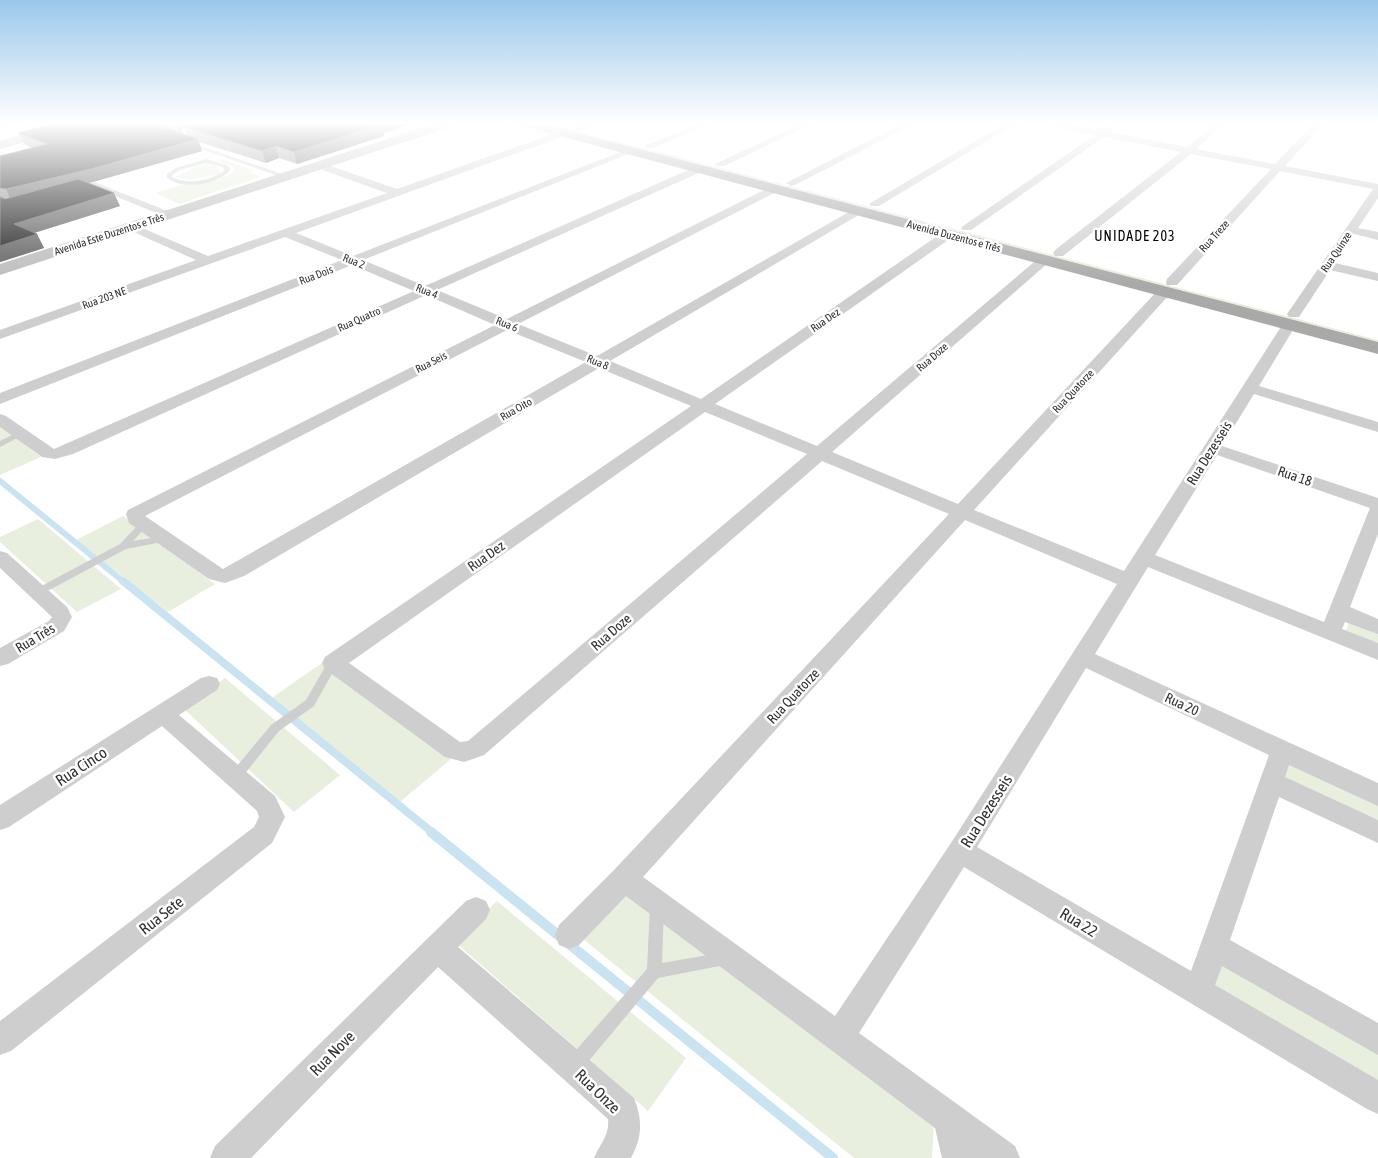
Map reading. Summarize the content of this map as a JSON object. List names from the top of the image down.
{
  "streets": {
    "main road": ["Avenida Este Duzentos e Três", "Avenida Duzentos e Três"],
    "street": [
      "Rua Treze",
      "Rua Quinze",
      "Rua 2",
      "Rua Dois",
      "Rua 4",
      "Rua 203 NE",
      "Rua Quatro",
      "Rua Dez",
      "Rua 6",
      "Rua Doze",
      "Rua Seis",
      "Rua 8",
      "Rua Quatorze",
      "Rua Oito",
      "Rua Dezesseis",
      "Rua 18",
      "Rua Três",
      "Rua 20",
      "Rua Cinco",
      "Rua Sete",
      "Rua 22",
      "Rua Nove",
      "Rua Onze"
    ]
  },
  "crossings": [
    ["Avenida Duzentos e Três", "Rua Treze"],
    ["Avenida Duzentos e Três", "Rua Quinze"],
    ["Avenida Duzentos e Três", "Rua Dez"],
    ["Avenida Duzentos e Três", "Rua Doze"],
    ["Avenida Duzentos e Três", "Rua Seis"],
    ["Avenida Duzentos e Três", "Rua Quatorze"],
    ["Avenida Duzentos e Três", "Rua Oito"],
    ["Avenida Duzentos e Três", "Rua Dezesseis"],
    ["Rua Treze", "Rua Quatorze"],
    ["Rua Quinze", "Rua Dezesseis"],
    ["Rua 2", "Rua Dois"],
    ["Rua 2", "Rua 4"],
    ["Rua 2", "Rua 203 NE"],
    ["Rua 4", "Rua Quatro"],
    ["Rua 4", "Rua 6"],
    ["Rua Dez", "Rua Doze"],
    ["Rua Dez", "Rua 8"],
    ["Rua 6", "Rua Seis"],
    ["Rua 6", "Rua 8"],
    ["Rua 8", "Rua Oito"],
    ["Rua Dezesseis", "Rua 18"],
    ["Rua Dezesseis", "Rua 20"],
    ["Rua Dezesseis", "Rua 22"],
    ["Rua Nove", "Rua Onze"]
  ],
  "districts": ["UNIDADE 203"]
}
